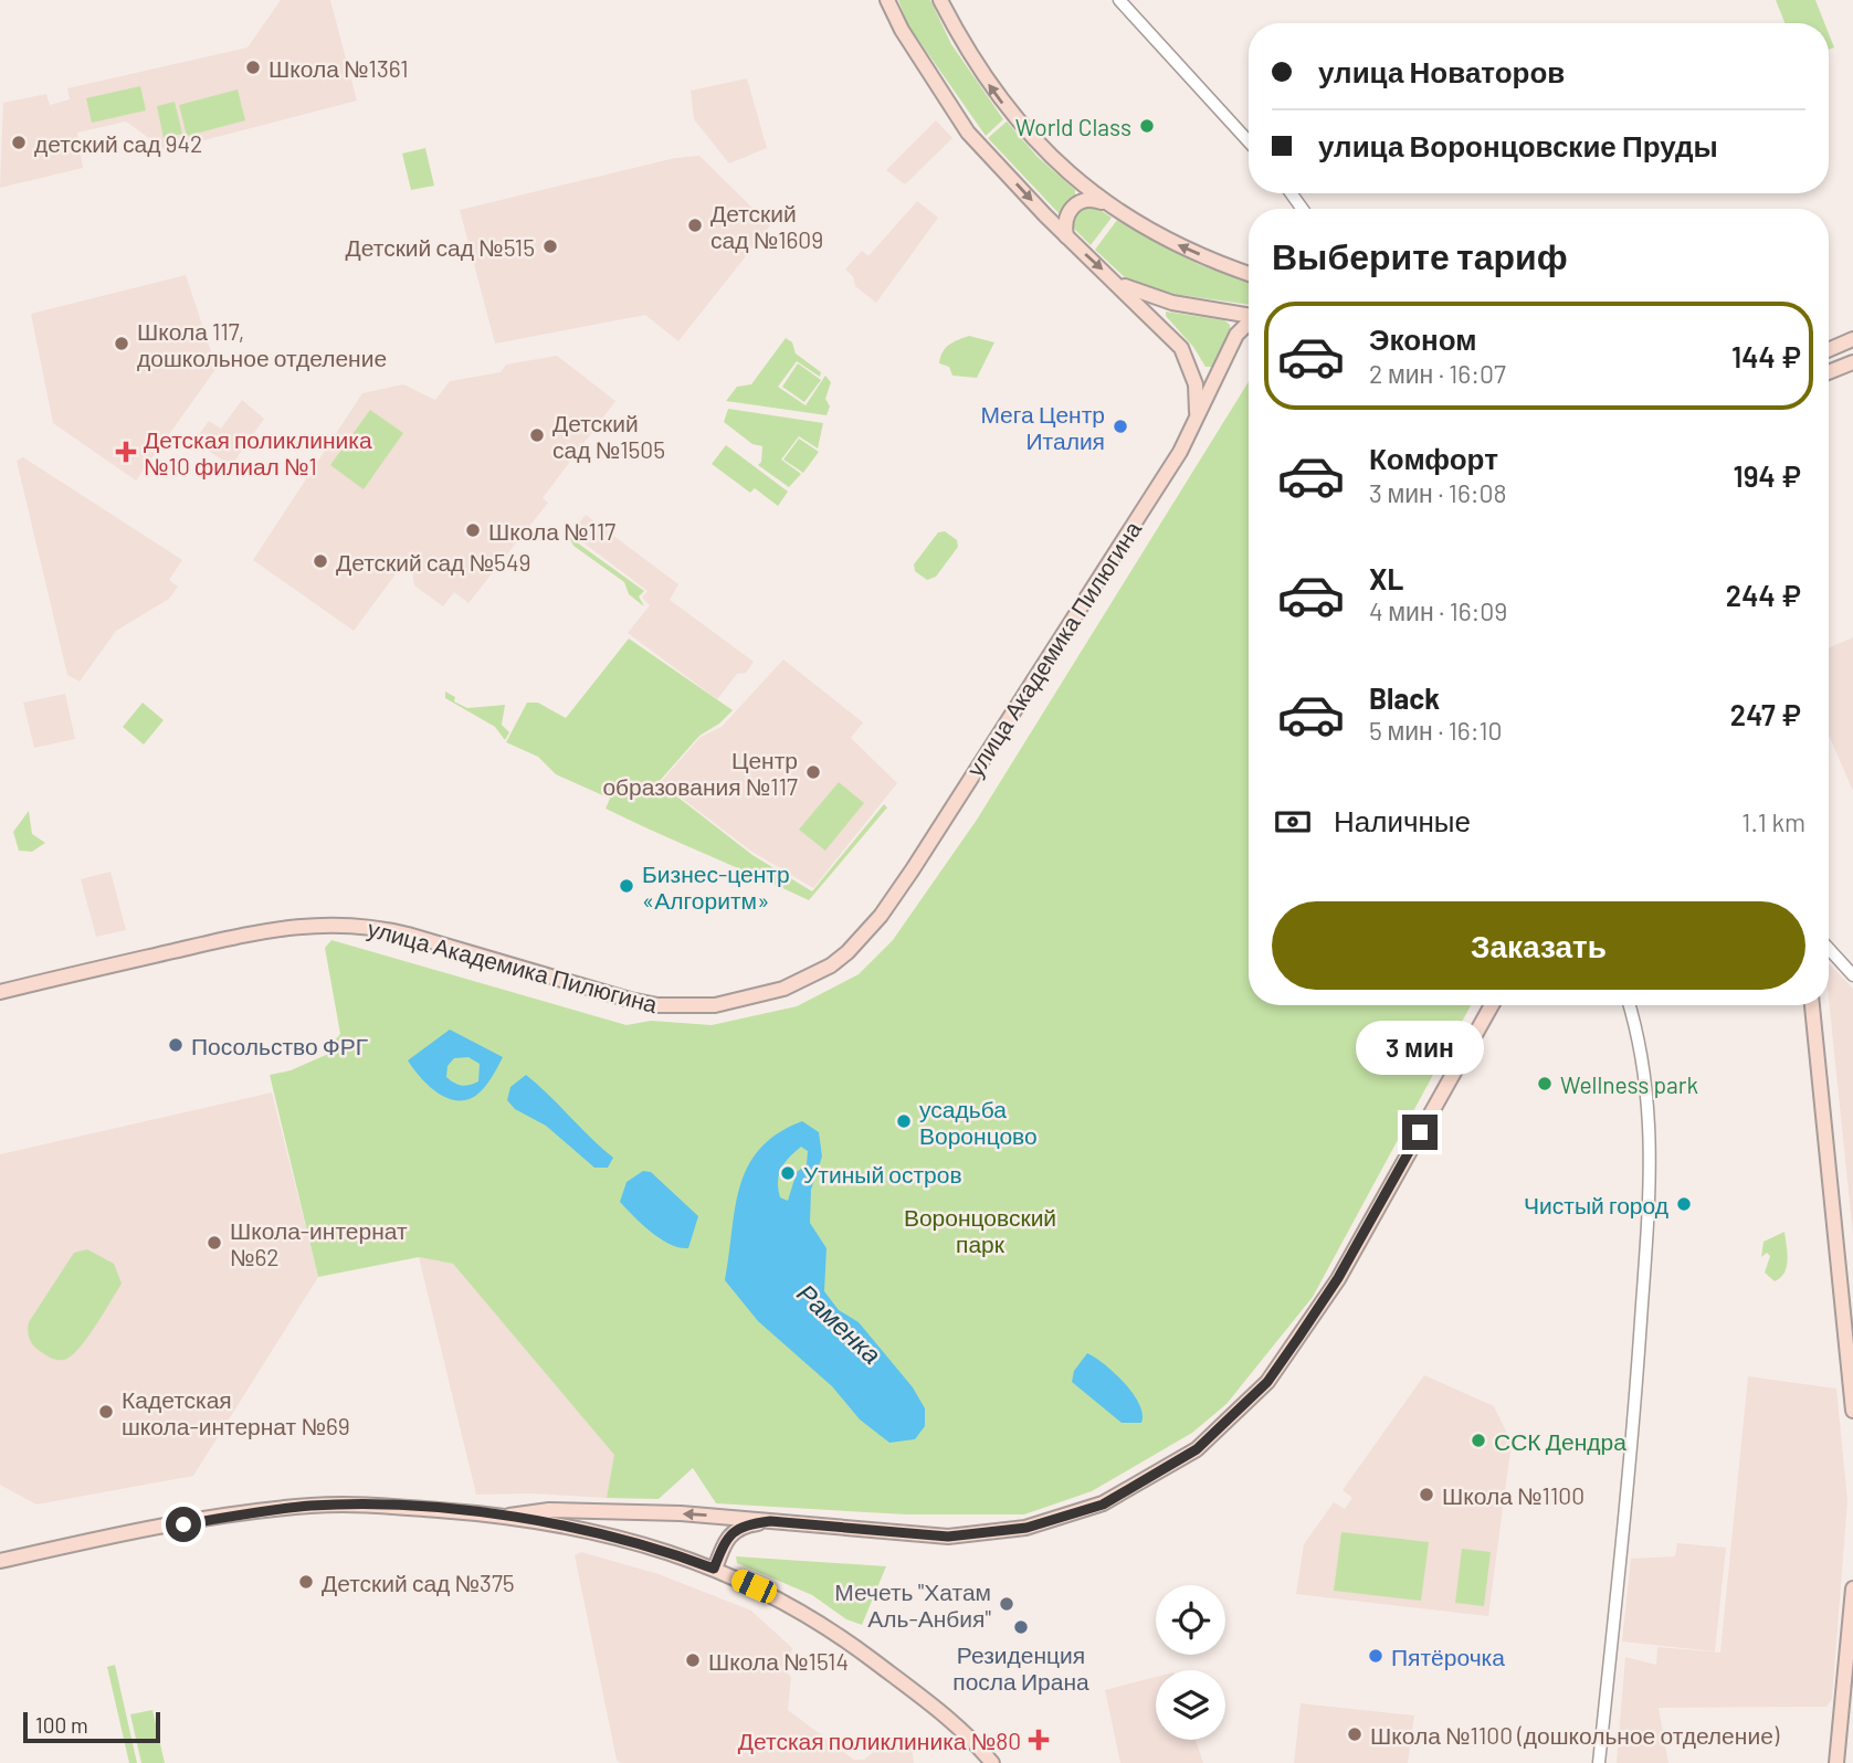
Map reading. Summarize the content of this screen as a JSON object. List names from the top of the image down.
{
  "streets": {
    "street": ["улица Академика Пилюгина"]
  },
  "water": ["Раменка"],
  "parks": ["Воронцовский парк"],
  "places": {
    "other": [
      "Школа №1361",
      "World Class",
      "детский сад 942",
      "Детский сад №1609",
      "Детский сад №515",
      "Школа 117, дошкольное отделение",
      "Мега Центр Италия",
      "Детский сад №1505",
      "Школа №117",
      "Детский сад №549",
      "Центр образования №117",
      "Бизнес-центр «Алгоритм»",
      "Посольство ФРГ",
      "Wellness park",
      "усадьба Воронцово",
      "Утиный остров",
      "Чистый город",
      "Школа-интернат №62",
      "Кадетская школа-интернат №69",
      "ССК Дендра",
      "Школа №1100",
      "Детский сад №375",
      "Мечеть \"Хатам Аль-Анбия\"",
      "Резиденция посла Ирана",
      "Пятёрочка",
      "Школа №1514",
      "Школа №1100 (дошкольное отделение)"
    ],
    "health": ["Детская поликлиника №10 филиал №1", "Детская поликлиника №80"]
  },
  "scale_bar": "100 m",
  "page": {
    "banner": ["улица Новаторов", "улица Воронцовские Пруды"],
    "heading": "Выберите тариф",
    "list": [
      {
        "name": "Эконом",
        "note": "2 мин · 16:07",
        "value": "144 ₽"
      },
      {
        "name": "Комфорт",
        "note": "3 мин · 16:08",
        "value": "194 ₽"
      },
      {
        "name": "XL",
        "note": "4 мин · 16:09",
        "value": "244 ₽"
      },
      {
        "name": "Black",
        "note": "5 мин · 16:10",
        "value": "247 ₽"
      }
    ],
    "pay": ["Наличные", "1.1 km"],
    "buttons": "Заказать",
    "bubble": "3 мин",
    "scale": "100 m"
  }
}
